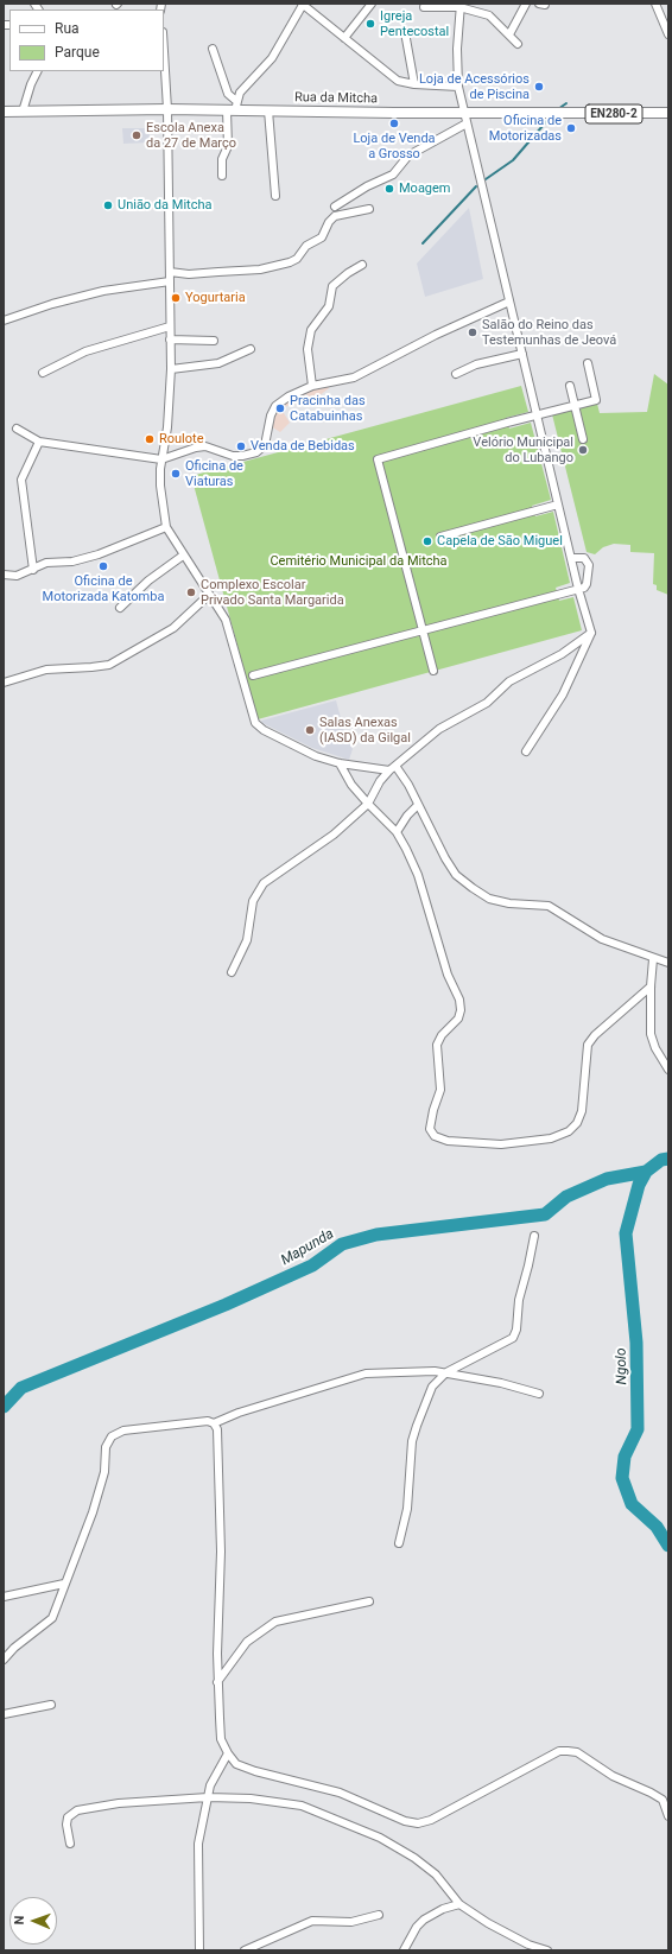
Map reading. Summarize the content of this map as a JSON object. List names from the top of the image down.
{
  "streets": {
    "main road": ["Rua da Mitcha", "EN280-2"]
  },
  "water": ["Mapunda", "Ngolo"],
  "parks": ["Cemitério Municipal da Mitcha"],
  "places": [
    "Igreja Pentecostal",
    "Loja de Acessórios de Piscina",
    "Loja de Venda a Grosso",
    "Oficina de Motorizadas",
    "Escola Anexa da 27 de Março",
    "Moagem",
    "União da Mitcha",
    "Yogurtaria",
    "Salão do Reino das Testemunhas de Jeová",
    "Pracinha das Catabuinhas",
    "Roulote",
    "Venda de Bebidas",
    "Velório Municipal do Lubango",
    "Oficina de Viaturas",
    "Capela de São Miguel",
    "Oficina de Motorizada Katomba",
    "Complexo Escolar Privado Santa Margarida",
    "Salas Anexas (IASD) da Gilgal"
  ],
  "legend": ["Rua", "Parque"],
  "north": "left"
}
